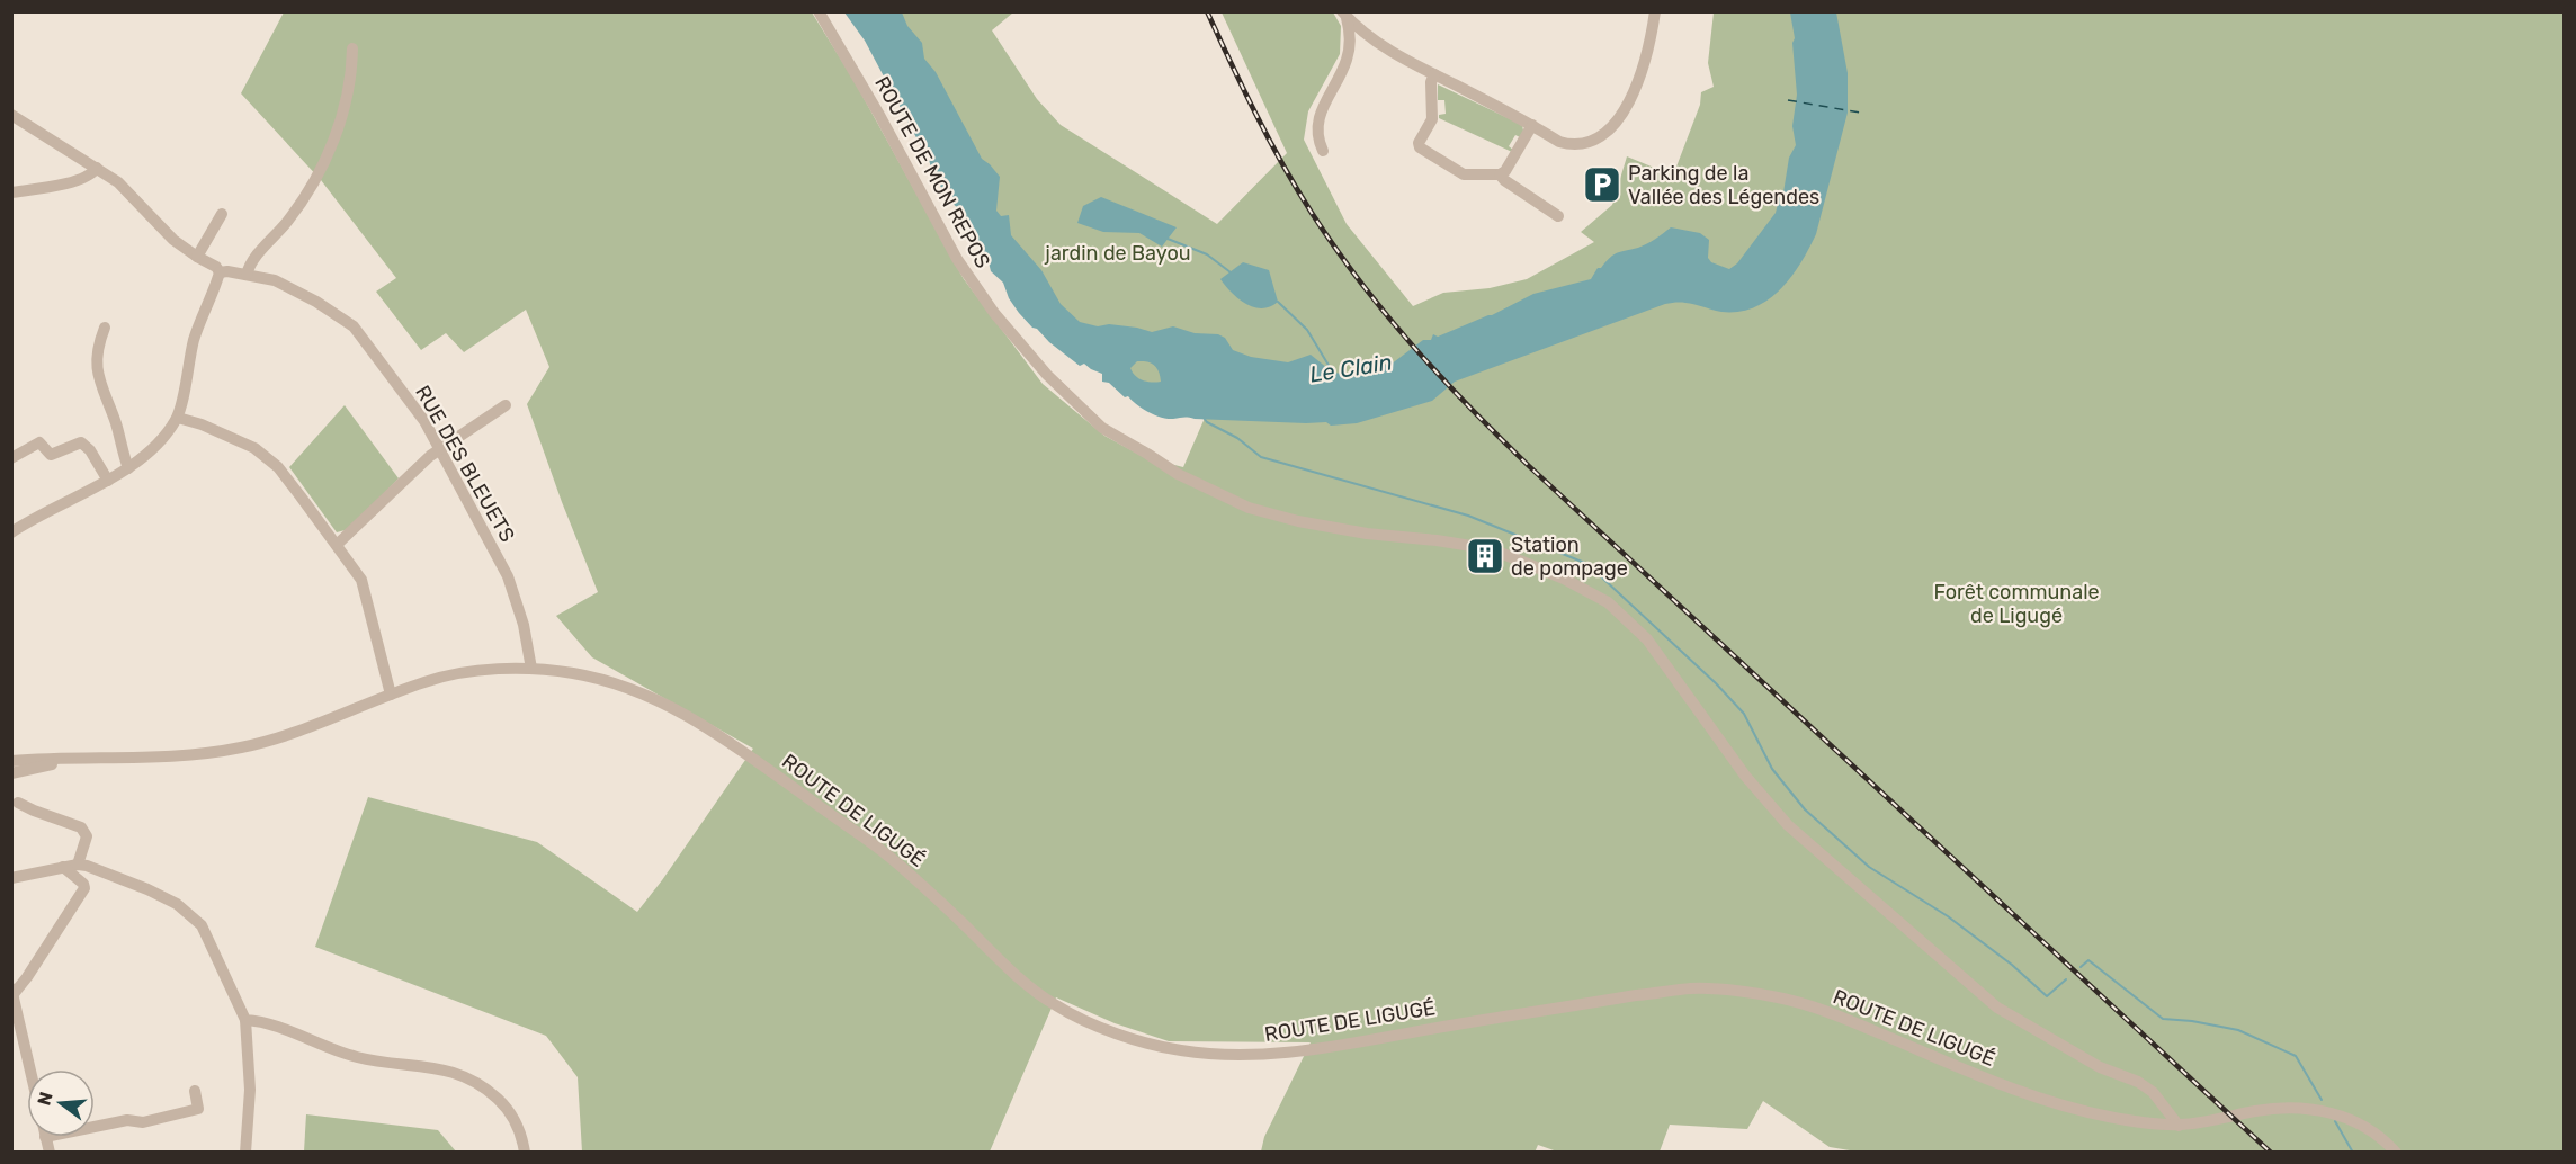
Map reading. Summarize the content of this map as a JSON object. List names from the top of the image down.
{
  "streets": {
    "street": ["ROUTE DE MON REPOS", "RUE DES BLEUETS", "ROUTE DE LIGUGÉ"]
  },
  "crossings": [
    ["RUE DES BLEUETS", "ROUTE DE LIGUGÉ"]
  ],
  "water": ["Le Clain"],
  "parks": ["jardin de Bayou", "Forêt communale de Ligugé"],
  "places": {
    "parking": ["Parking de la Vallée des Légendes"],
    "building": ["Station de pompage"]
  },
  "north": "left"
}
